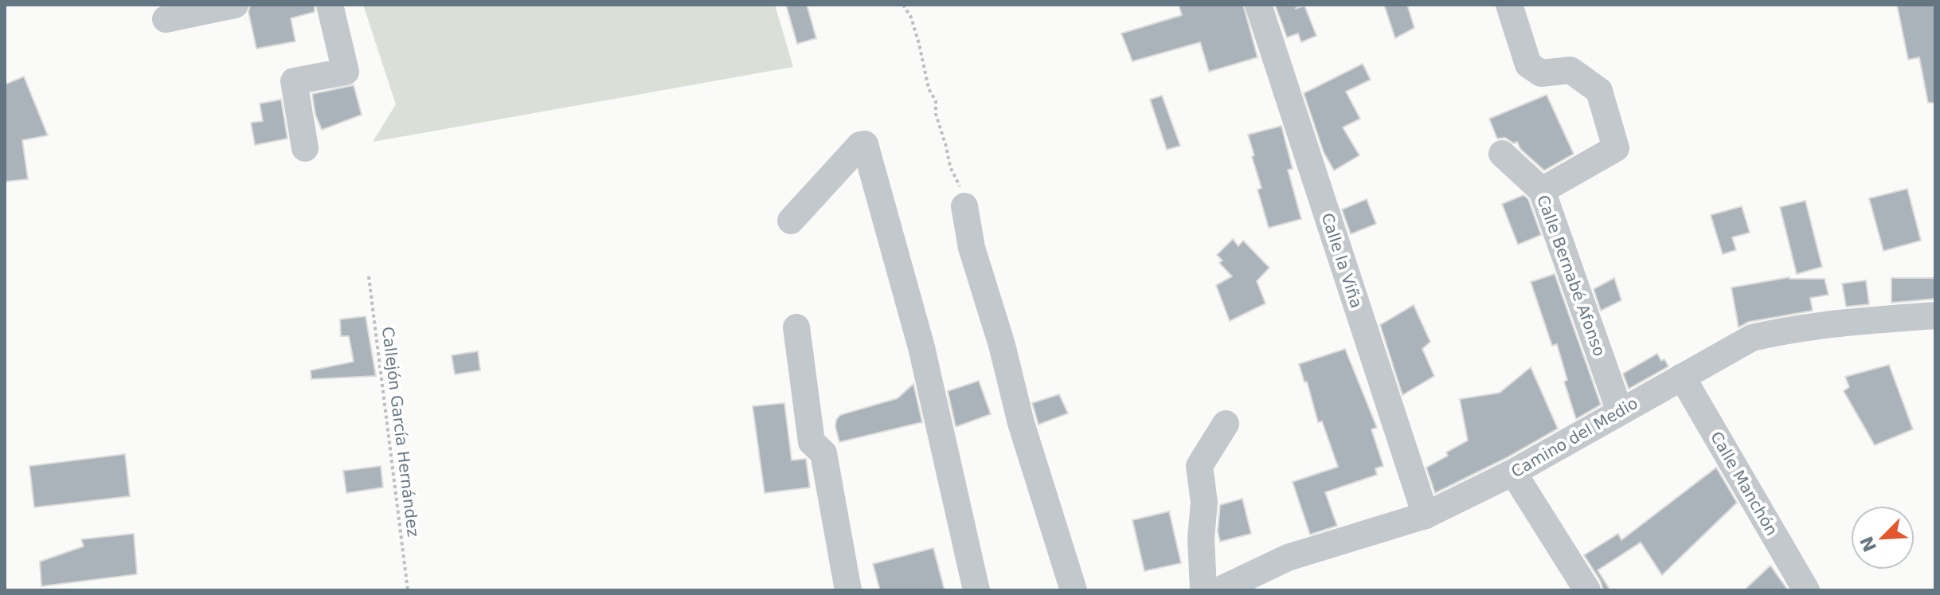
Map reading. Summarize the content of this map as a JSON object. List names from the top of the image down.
{
  "streets": {
    "street": [
      "Calle la Viña",
      "Calle Bernabé Afonso",
      "Camino del Medio",
      "Calle Manchón"
    ],
    "path": ["Callejón García Hernández"]
  },
  "crossings": [
    ["Calle la Viña", "Camino del Medio"],
    ["Calle Bernabé Afonso", "Camino del Medio"],
    ["Camino del Medio", "Calle Manchón"]
  ],
  "north": "bottom left"
}
